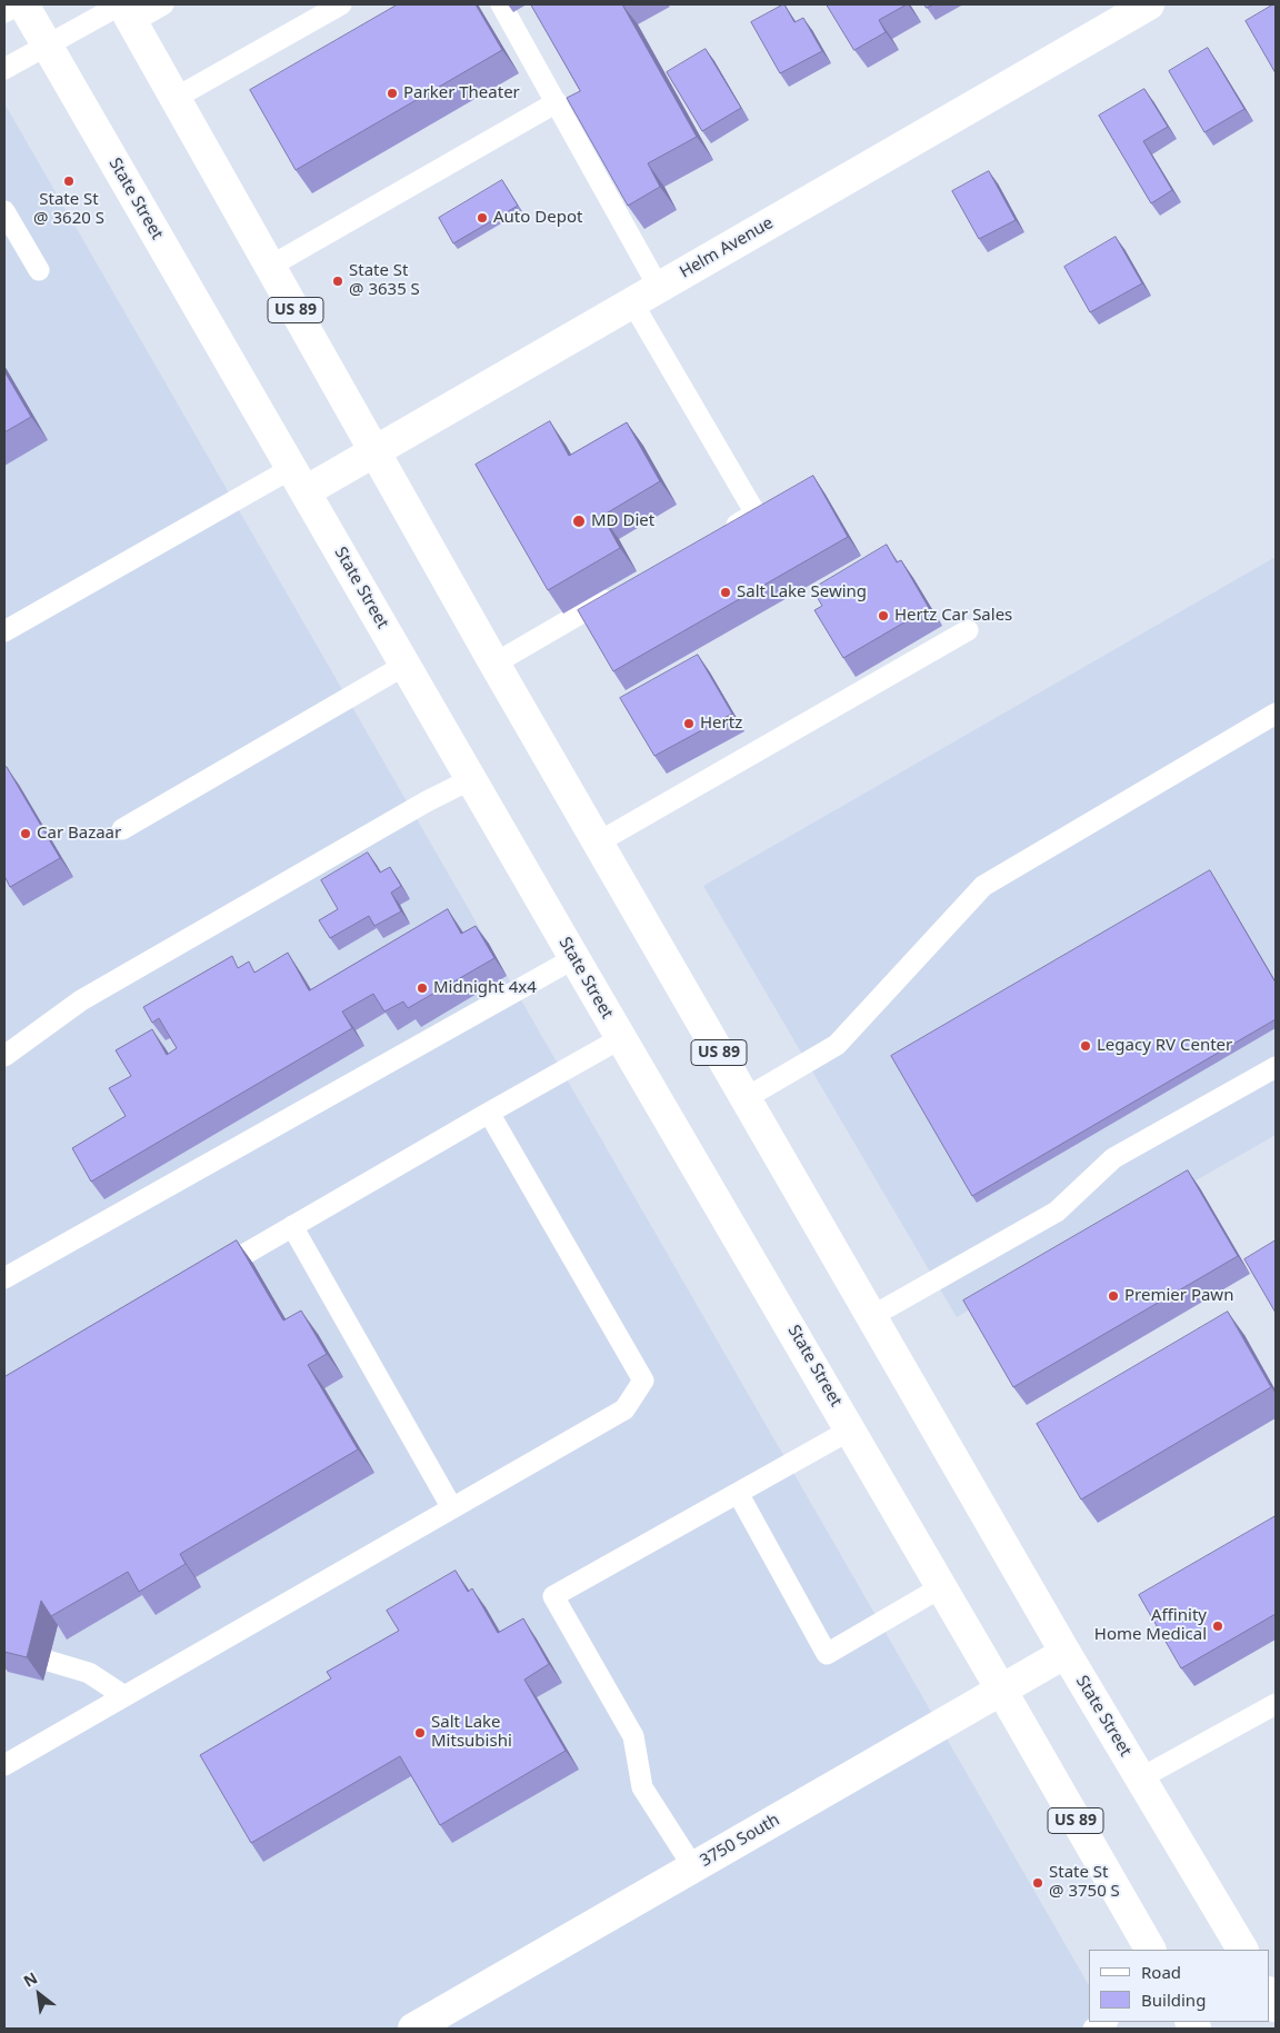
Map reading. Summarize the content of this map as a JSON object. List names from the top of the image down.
{
  "streets": {
    "main road": [
      "State Street",
      "Helm Avenue",
      "US 89",
      "3750 South"
    ]
  },
  "crossings": [
    ["State Street", "Helm Avenue"],
    ["State Street", "3750 South"]
  ],
  "places": [
    "Parker Theater",
    "State St @ 3620 S",
    "Auto Depot",
    "State St @ 3635 S",
    "MD Diet",
    "Salt Lake Sewing",
    "Hertz Car Sales",
    "Hertz",
    "Car Bazaar",
    "Midnight 4x4",
    "Legacy RV Center",
    "Premier Pawn",
    "Affinity Home Medical",
    "Salt Lake Mitsubishi",
    "State St @ 3750 S"
  ],
  "legend": ["Road", "Building"],
  "north": "top left"
}
